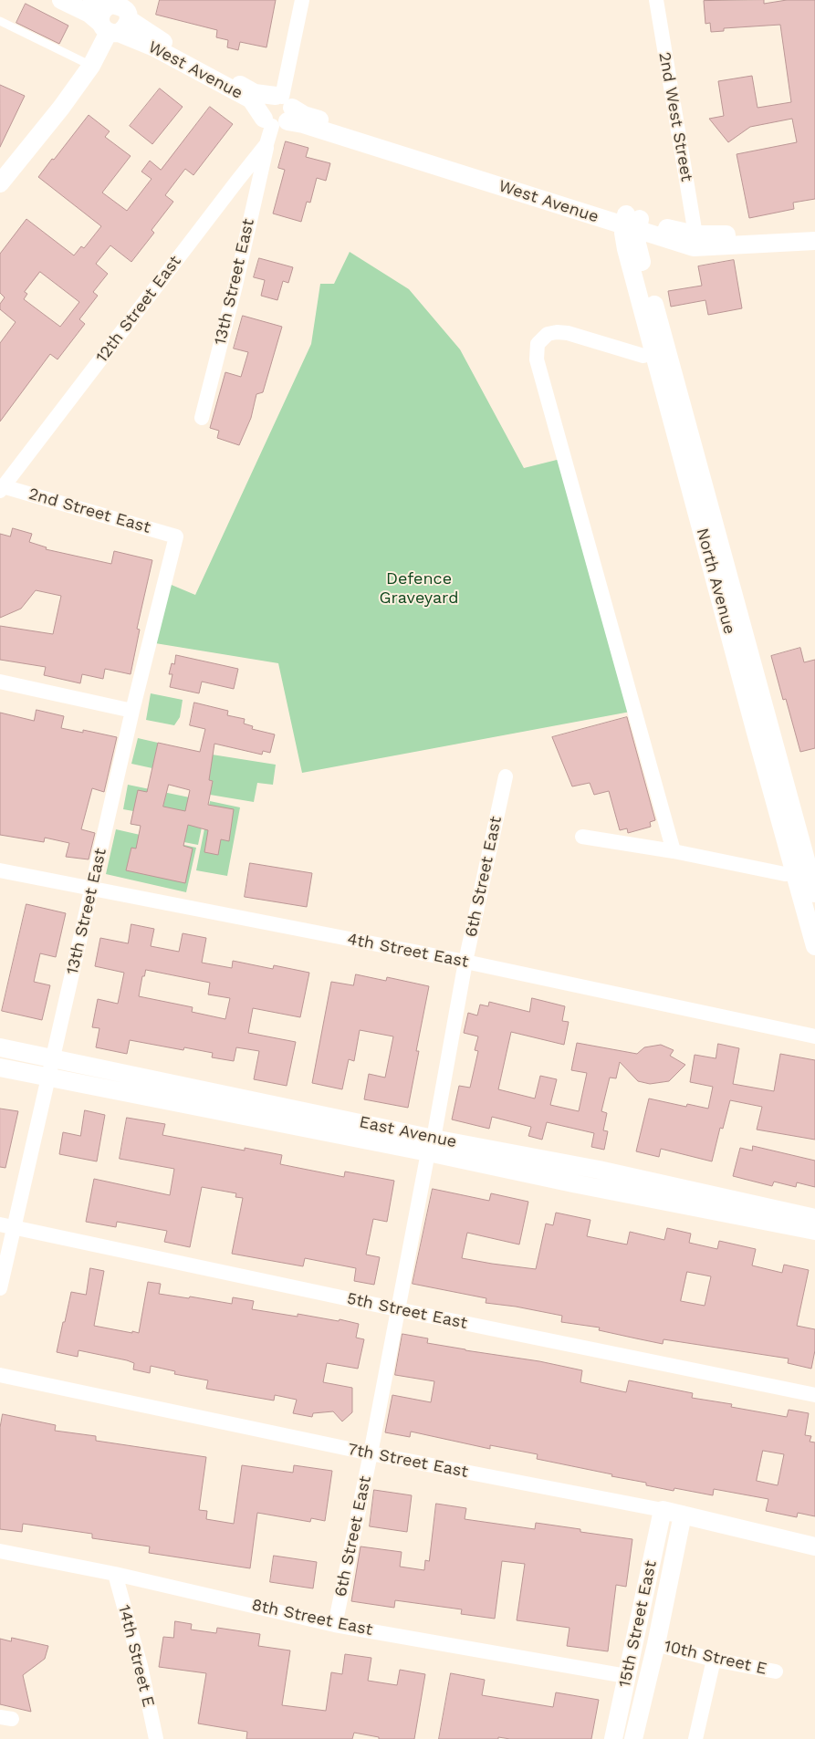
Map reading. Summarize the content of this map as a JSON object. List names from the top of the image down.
{
  "streets": {
    "street": [
      "West Avenue",
      "2nd West Street",
      "13th Street East",
      "12th Street East",
      "2nd Street East",
      "North Avenue",
      "6th Street East",
      "4th Street East",
      "East Avenue",
      "5th Street East",
      "7th Street East",
      "8th Street East",
      "15th Street East",
      "14th Street E",
      "10th Street E"
    ]
  },
  "crossings": [
    ["West Avenue", "2nd West Street"],
    ["West Avenue", "12th Street East"],
    ["West Avenue", "North Avenue"],
    ["13th Street East", "12th Street East"],
    ["13th Street East", "2nd Street East"],
    ["13th Street East", "4th Street East"],
    ["13th Street East", "East Avenue"],
    ["13th Street East", "5th Street East"],
    ["12th Street East", "2nd Street East"],
    ["6th Street East", "4th Street East"],
    ["6th Street East", "East Avenue"],
    ["6th Street East", "5th Street East"],
    ["6th Street East", "7th Street East"],
    ["6th Street East", "8th Street East"],
    ["7th Street East", "15th Street East"],
    ["8th Street East", "15th Street East"],
    ["8th Street East", "14th Street E"],
    ["15th Street East", "10th Street E"]
  ],
  "parks": ["Defence Graveyard"]
}
